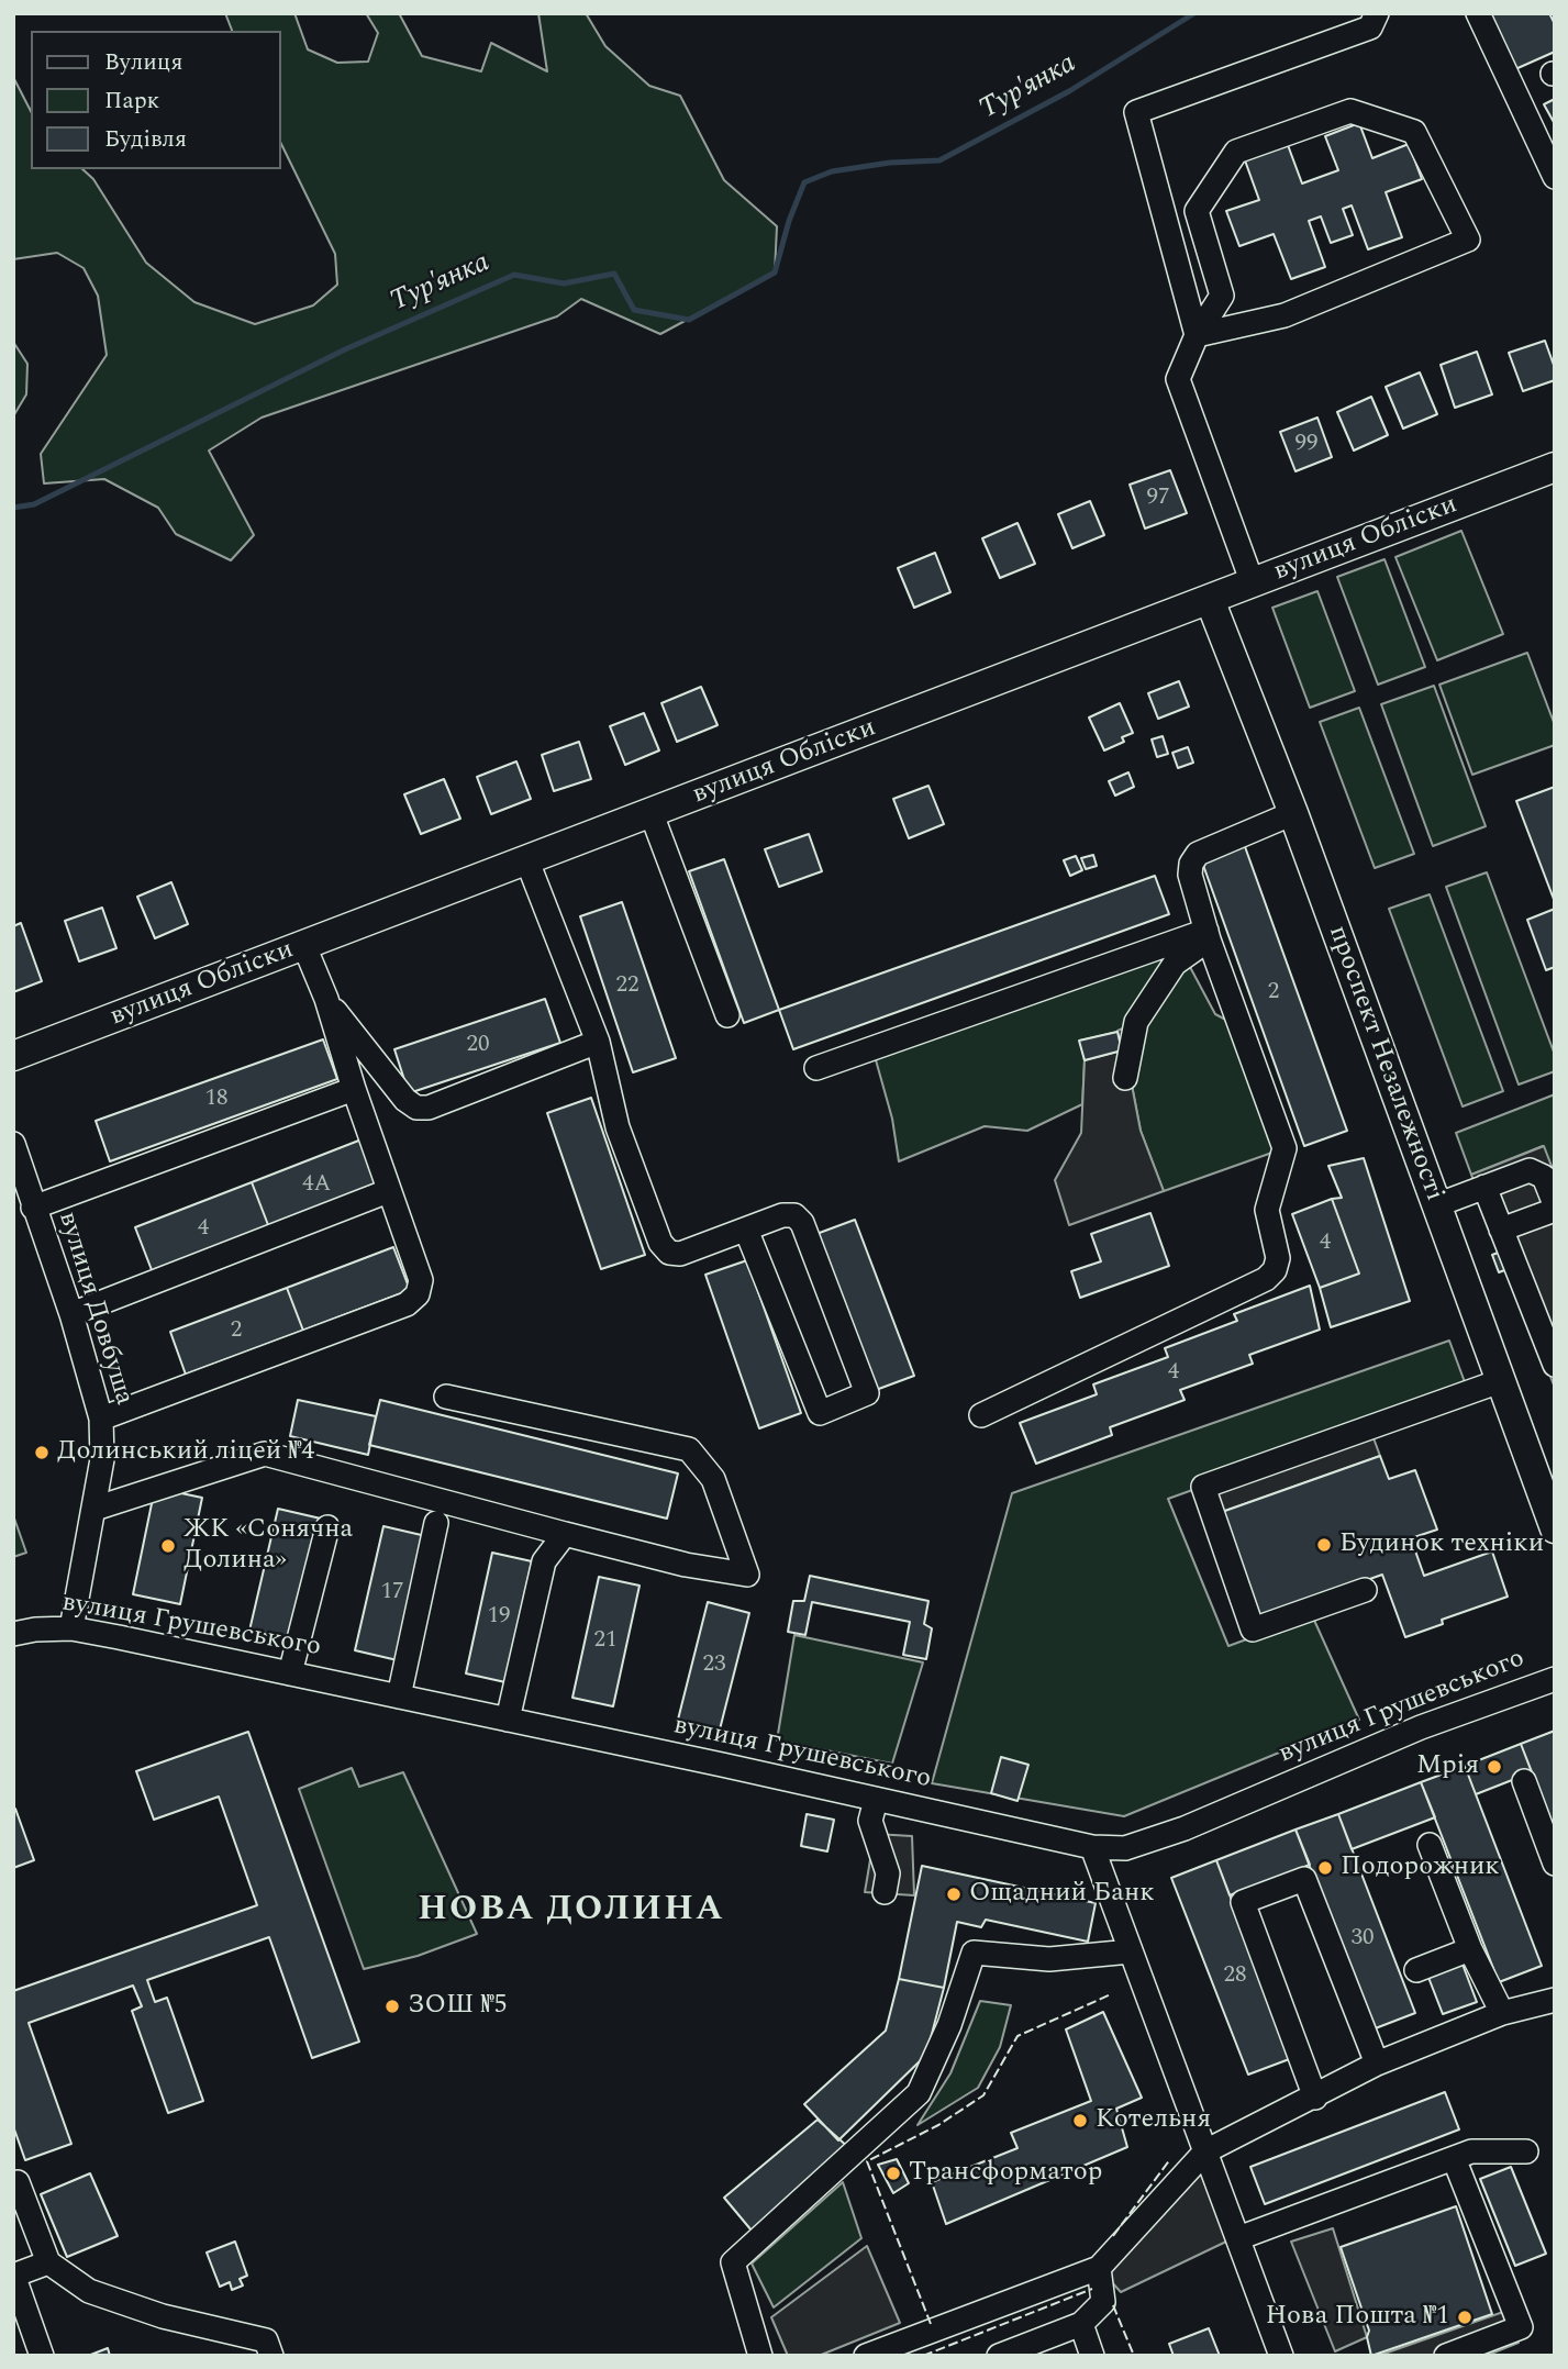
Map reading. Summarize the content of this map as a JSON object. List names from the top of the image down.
{
  "streets": {
    "main road": ["вулиця Обліски", "проспект Незалежності"],
    "street": ["вулиця Довбуша", "вулиця Грушевського"]
  },
  "crossings": [
    ["вулиця Обліски", "проспект Незалежності"],
    ["вулиця Довбуша", "вулиця Грушевського"]
  ],
  "districts": ["НОВА ДОЛИНА"],
  "water": ["Тур'янка"],
  "places": [
    "Долинський ліцей №4",
    "Будинок техніки",
    "ЖК «Сонячна Долина»",
    "Мрія",
    "Подорожник",
    "Ощадний Банк",
    "ЗОШ №5",
    "Котельня",
    "Трансформатор",
    "Нова Пошта №1"
  ],
  "house_numbers": [
    "99",
    "97",
    "22",
    "2",
    "20",
    "18",
    "4А",
    "4",
    "4",
    "2",
    "4",
    "17",
    "19",
    "21",
    "23",
    "30",
    "28"
  ],
  "legend": ["Вулиця", "Парк", "Будівля"]
}
